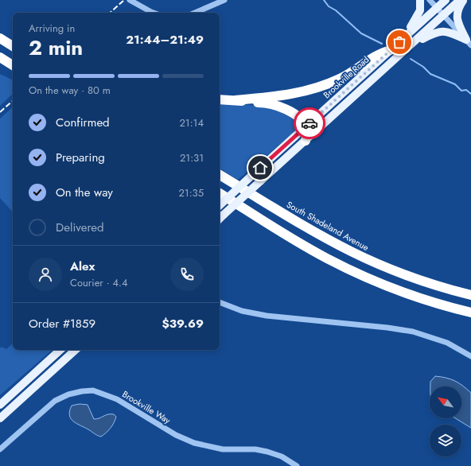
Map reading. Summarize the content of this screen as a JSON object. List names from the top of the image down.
{
  "streets": {
    "highway": ["South Shadeland Avenue"],
    "main road": ["Brookville Road"],
    "street": ["Brookville Way"]
  },
  "north": "top left",
  "page": {
    "heading": ["2 min", "Arriving in", "21:44–21:49"],
    "panel": [
      "Alex",
      "Courier · 4.4",
      "Order #1859",
      "$39.69"
    ],
    "bar": "On the way · 80 m",
    "list": [
      ["Confirmed", "21:14"],
      ["Preparing", "21:31"],
      ["On the way", "21:35"],
      "Delivered"
    ]
  }
}
